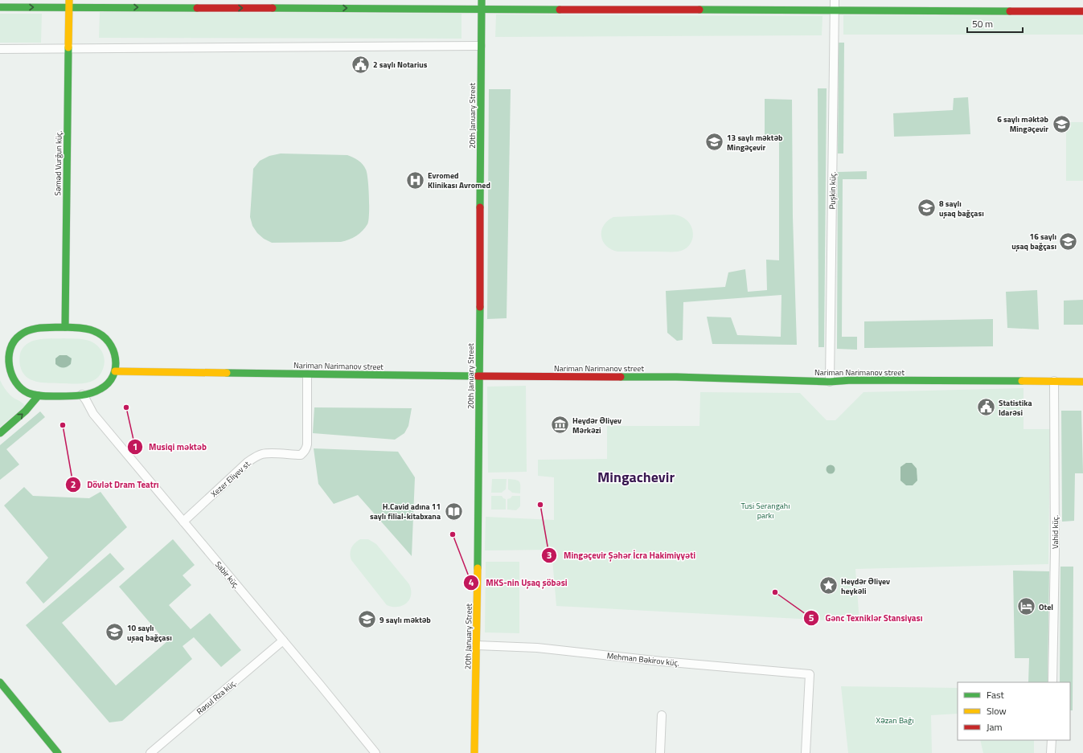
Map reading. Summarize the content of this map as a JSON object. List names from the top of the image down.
{
  "streets": {
    "main road": ["20th January Street", "Səməd Vurğun küç.", "Nariman Narimanov street"],
    "street": [
      "Puşkin küç.",
      "Xezer Eliyev st.",
      "Vahid küç.",
      "Sabir küç.",
      "Mehman Bəkirov küç.",
      "Rəsul Rza küç."
    ]
  },
  "crossings": [
    ["20th January Street", "Nariman Narimanov street"],
    ["20th January Street", "Mehman Bəkirov küç."],
    ["Səməd Vurğun küç.", "Nariman Narimanov street"],
    ["Səməd Vurğun küç.", "Sabir küç."],
    ["Puşkin küç.", "Nariman Narimanov street"],
    ["Nariman Narimanov street", "Xezer Eliyev st."],
    ["Nariman Narimanov street", "Vahid küç."],
    ["Nariman Narimanov street", "Sabir küç."],
    ["Xezer Eliyev st.", "Sabir küç."],
    ["Sabir küç.", "Rəsul Rza küç."]
  ],
  "districts": ["Mingachevir"],
  "parks": ["Tusi Serangahı parkı", "Xəzan Bağı"],
  "places": {
    "public building": ["2 saylı Notarius", "Statistika Idarəsi"],
    "school or university": [
      "6 saylı məktəb Mingəçevir",
      "13 saylı məktəb Mingəçevir",
      "8 saylı uşaq bağçası",
      "16 saylı uşaq bağçası",
      "9 saylı məktəb",
      "10 saylı uşaq bağçası"
    ],
    "hospital": ["Evromed Klinikası Avromed"],
    "other": [
      "Musiqi məktəb",
      "Dövlət Dram Teatrı",
      "Mingəçevir Şəhər İcra Hakimiyyəti",
      "MKS-nin Uşaq şöbəsi",
      "Gənc Texniklər Stansiyası"
    ],
    "museum": ["Heydər Əliyev Mərkəzi"],
    "library": ["H.Cavid adına 11 saylı filial-kitabxana"],
    "place": ["Heydər Əliyev heykəli"],
    "hotel": ["Otel"]
  },
  "legend": ["Fast", "Slow", "Jam"],
  "scale_bar": "50 m"
}
